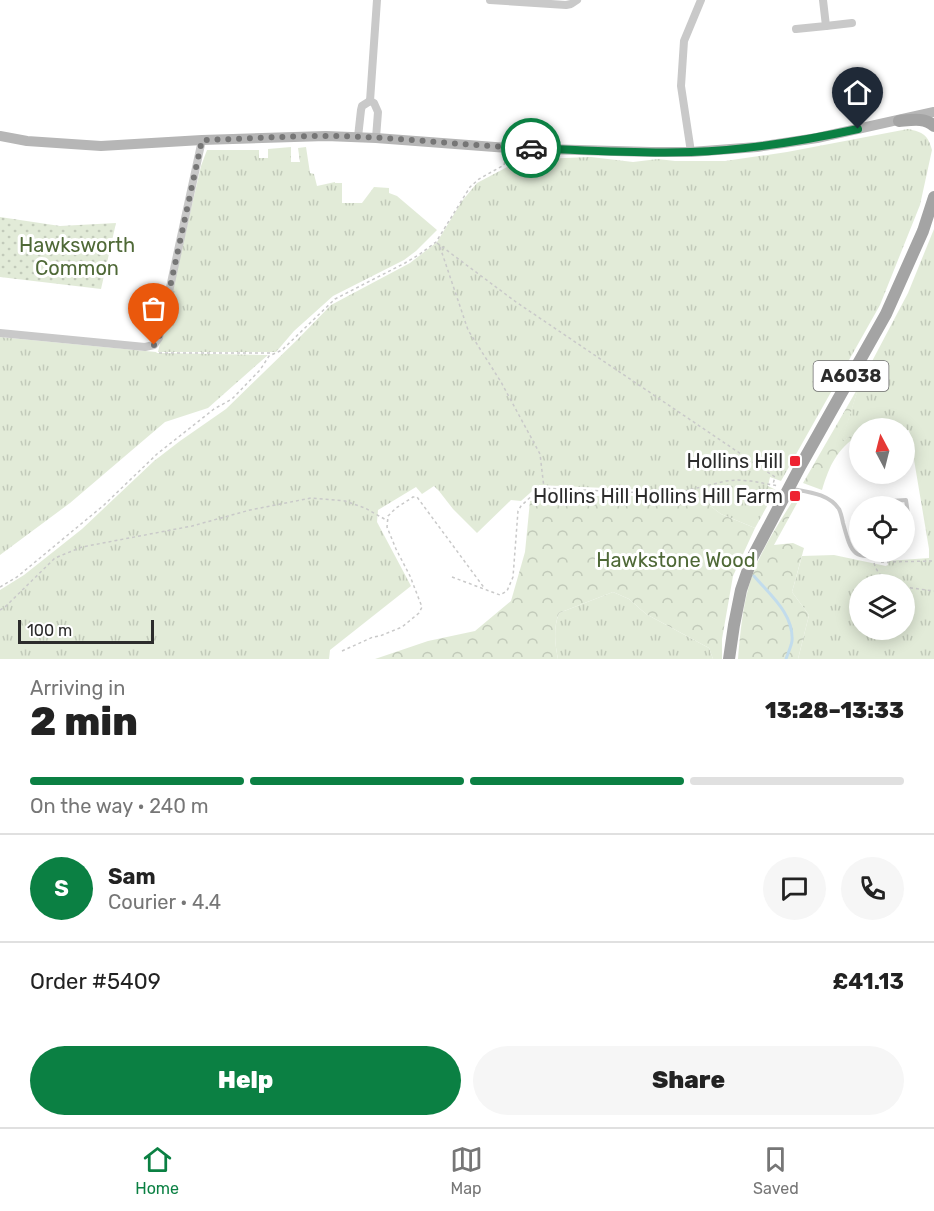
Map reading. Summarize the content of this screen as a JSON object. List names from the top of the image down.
{
  "streets": {
    "main road": ["A6038"]
  },
  "parks": ["Hawksworth Common", "Hawkstone Wood"],
  "places": {
    "transit": ["Hollins Hill", "Hollins Hill Hollins Hill Farm"]
  },
  "scale_bar": "100 m",
  "north": "top",
  "page": {
    "scale": "100 m",
    "heading": ["2 min", "Arriving in", "13:28–13:33"],
    "panel": [
      "Sam",
      "Courier · 4.4",
      "Order #5409",
      "£41.13"
    ],
    "bar": "On the way · 240 m",
    "round": "S",
    "buttons": ["Help", "Share"],
    "tabs": ["Home", "Map", "Saved"]
  }
}
